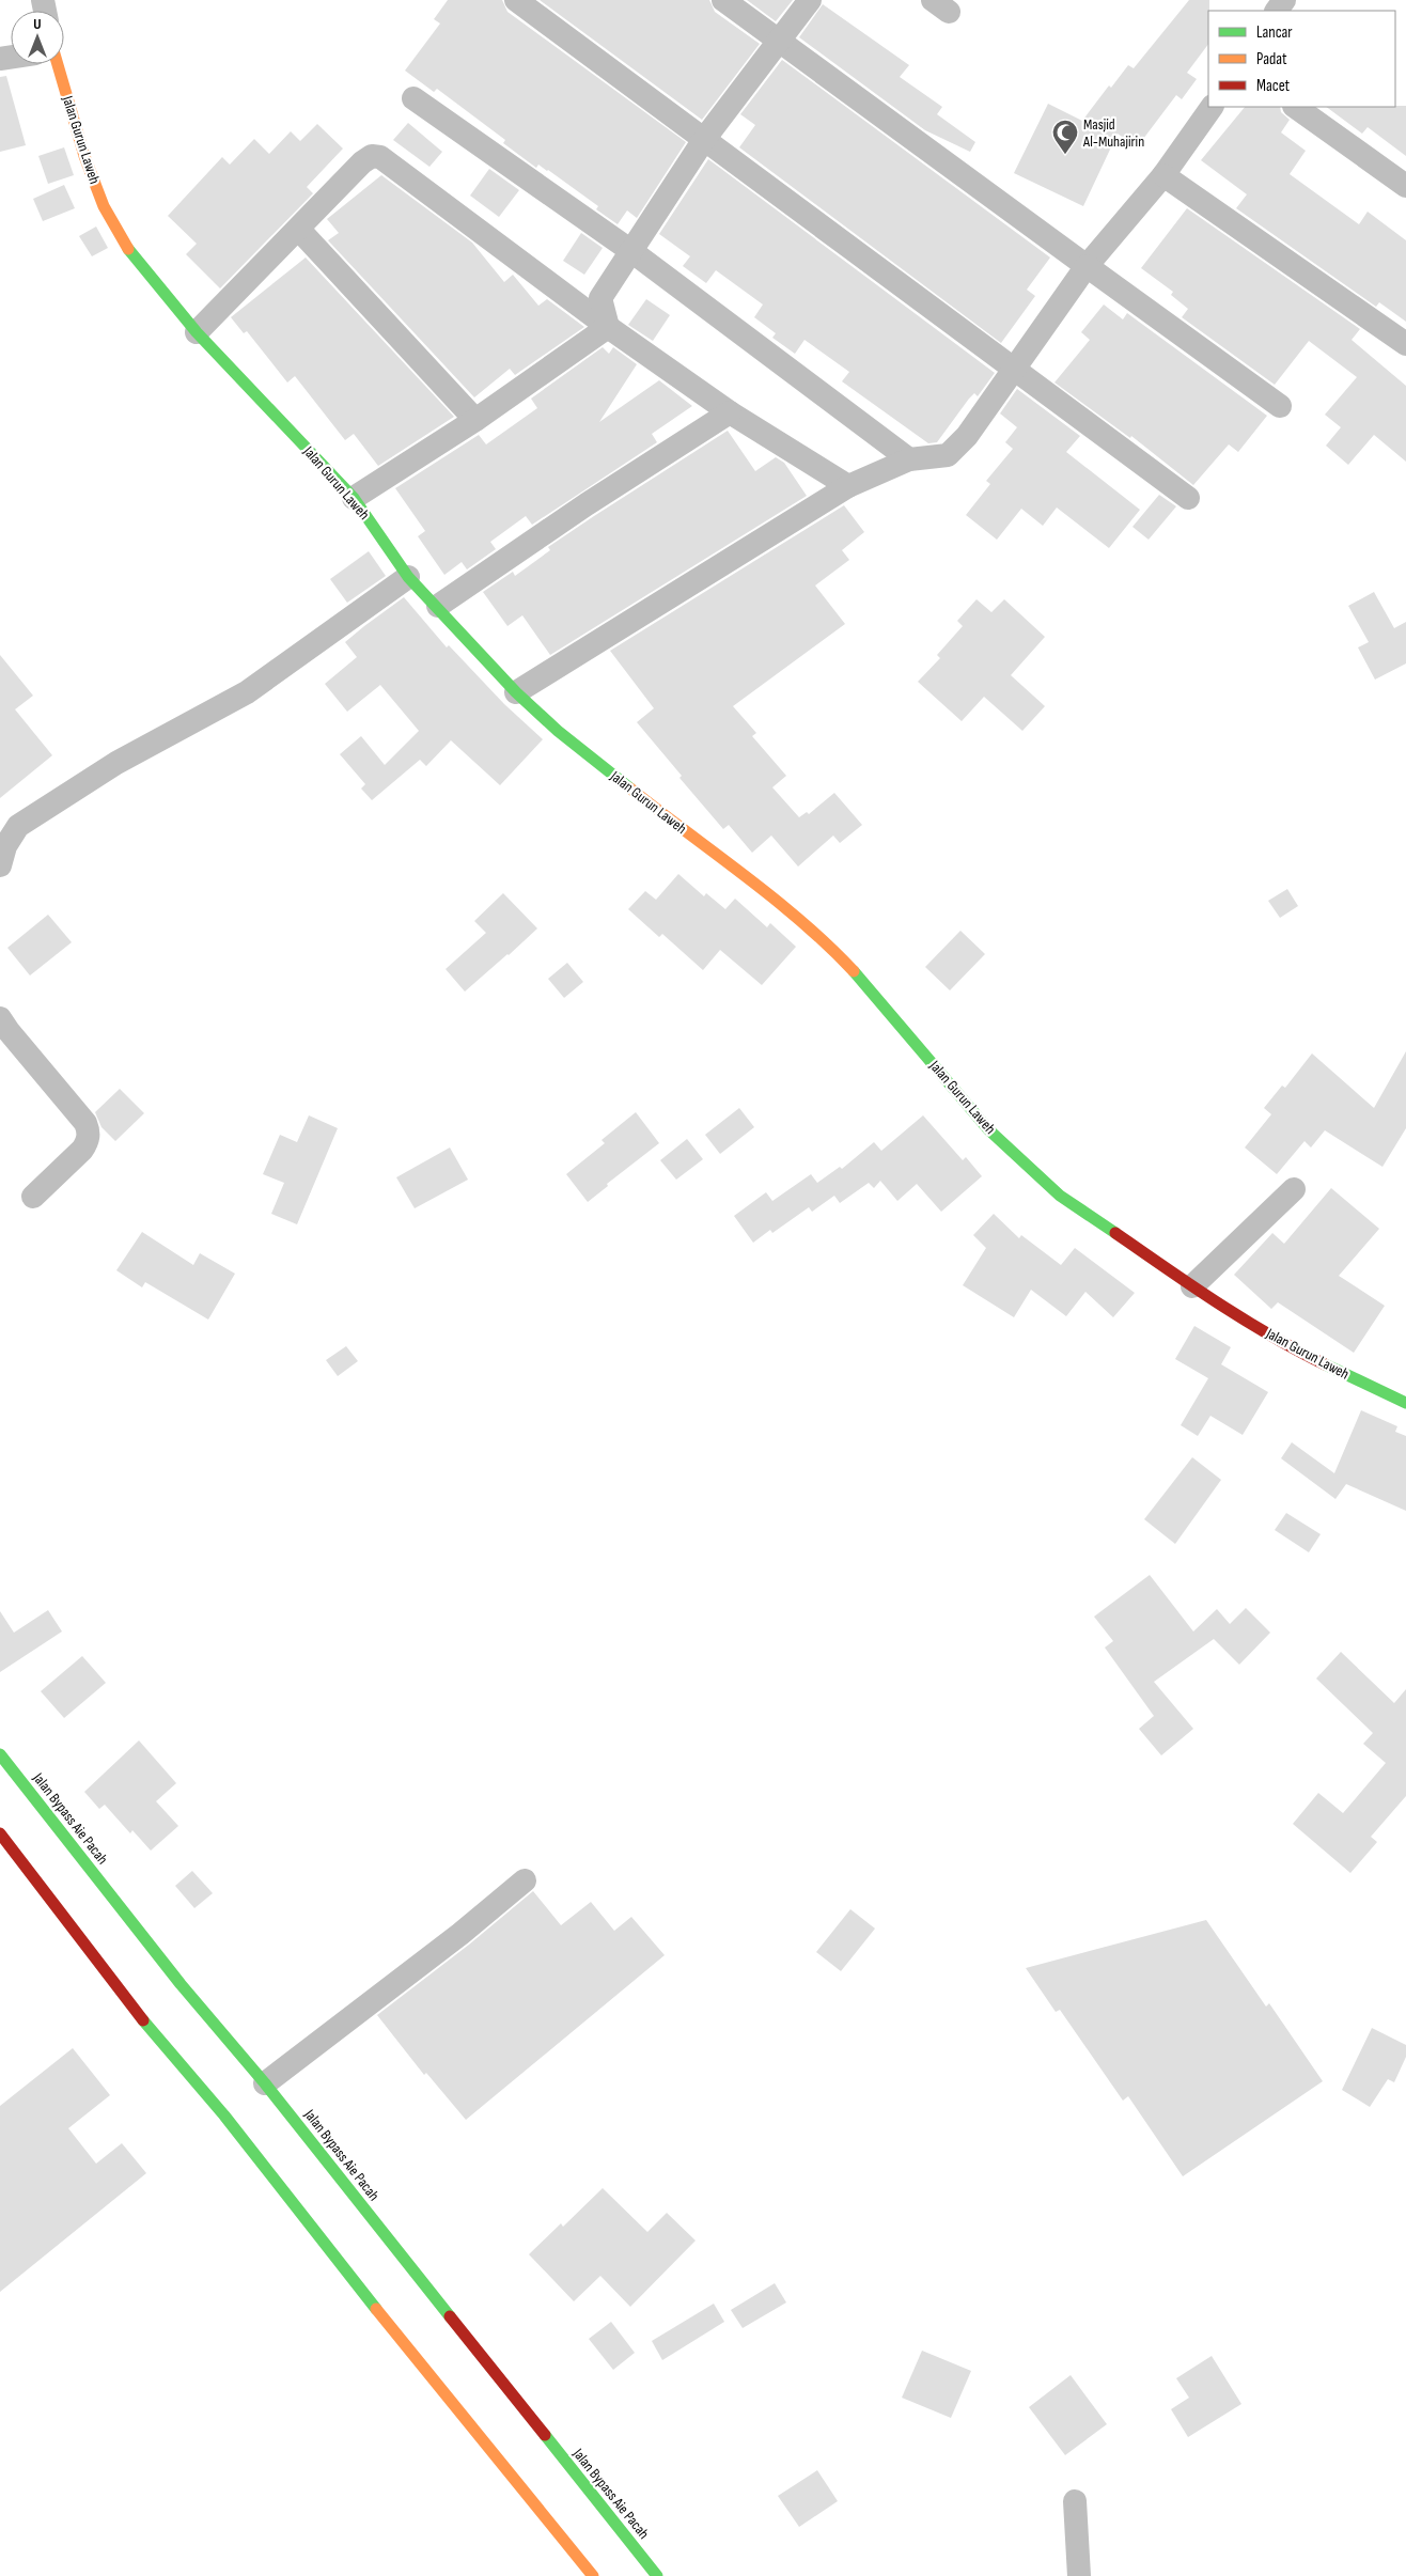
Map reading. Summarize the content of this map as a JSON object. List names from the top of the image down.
{
  "streets": {
    "main road": ["Jalan Gurun Laweh", "Jalan Bypass Aie Pacah"]
  },
  "places": {
    "mosque": ["Masjid Al-Muhajirin"]
  },
  "legend": ["Lancar", "Padat", "Macet"],
  "north": "top"
}
